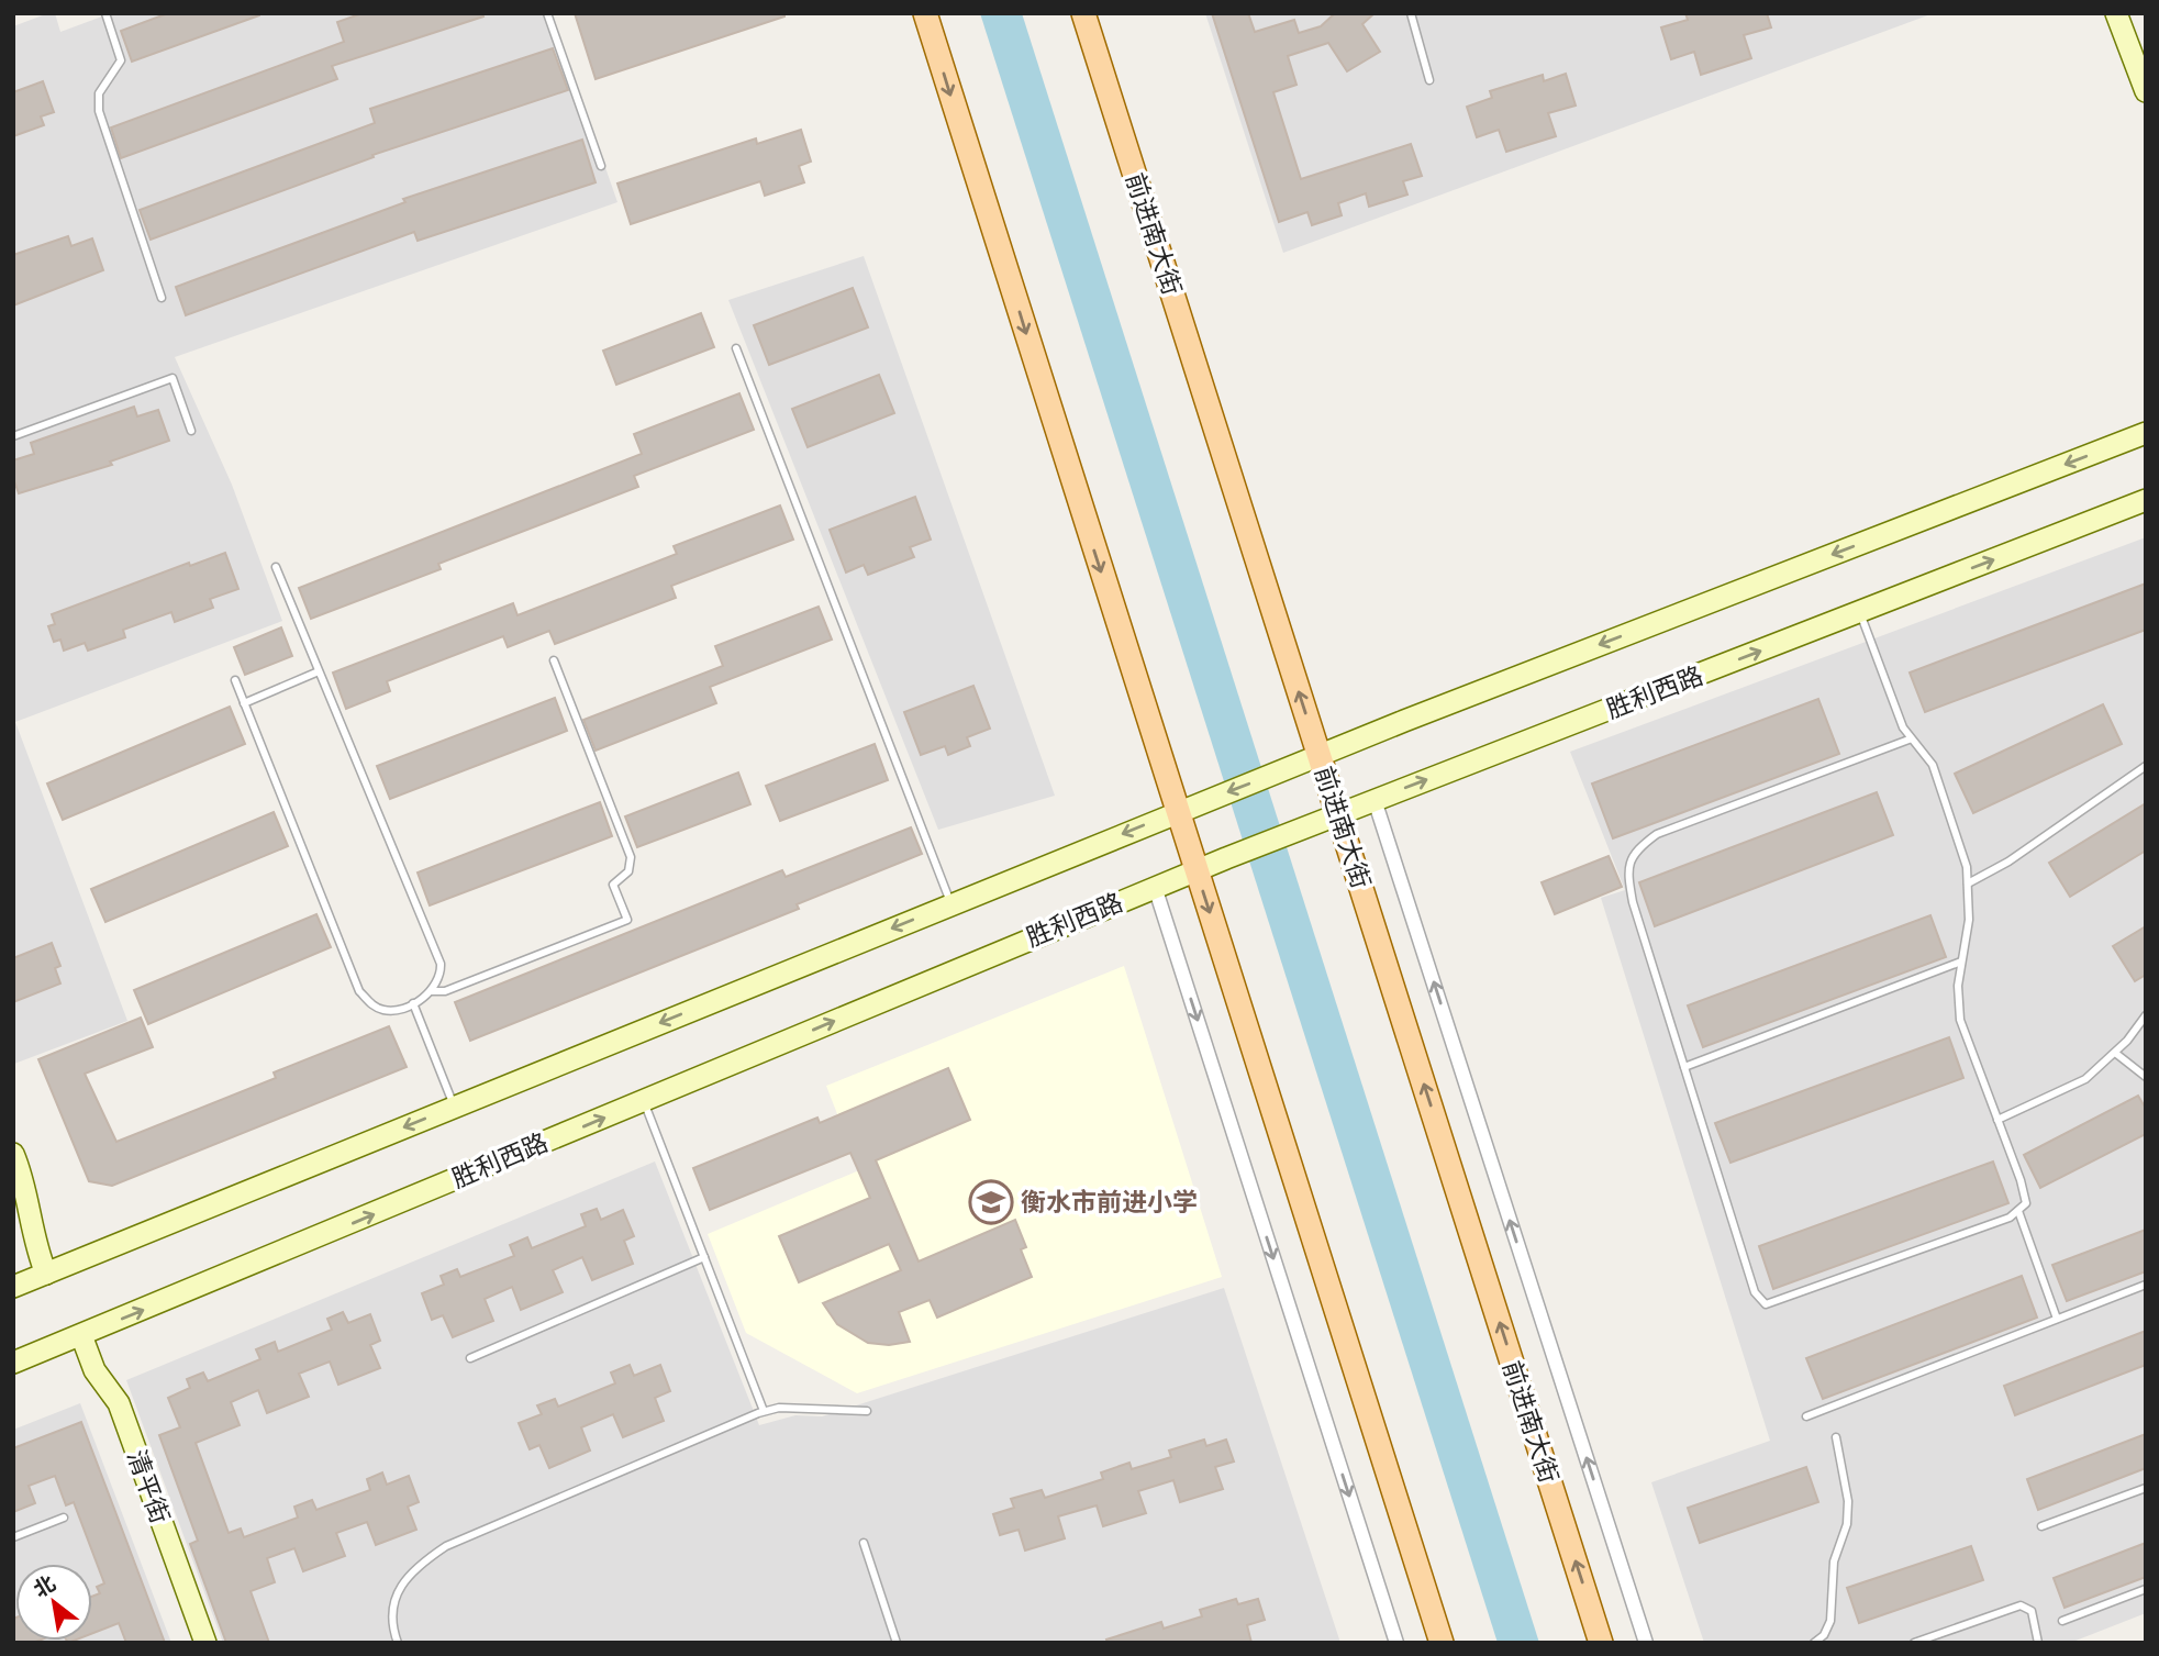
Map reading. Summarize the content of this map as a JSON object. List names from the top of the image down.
{
  "streets": {
    "main road": ["前进南大街", "胜利西路", "清平街"]
  },
  "crossings": [
    ["前进南大街", "胜利西路"],
    ["胜利西路", "清平街"]
  ],
  "places": {
    "school or university": ["衡水市前进小学"]
  },
  "north": "top left"
}
